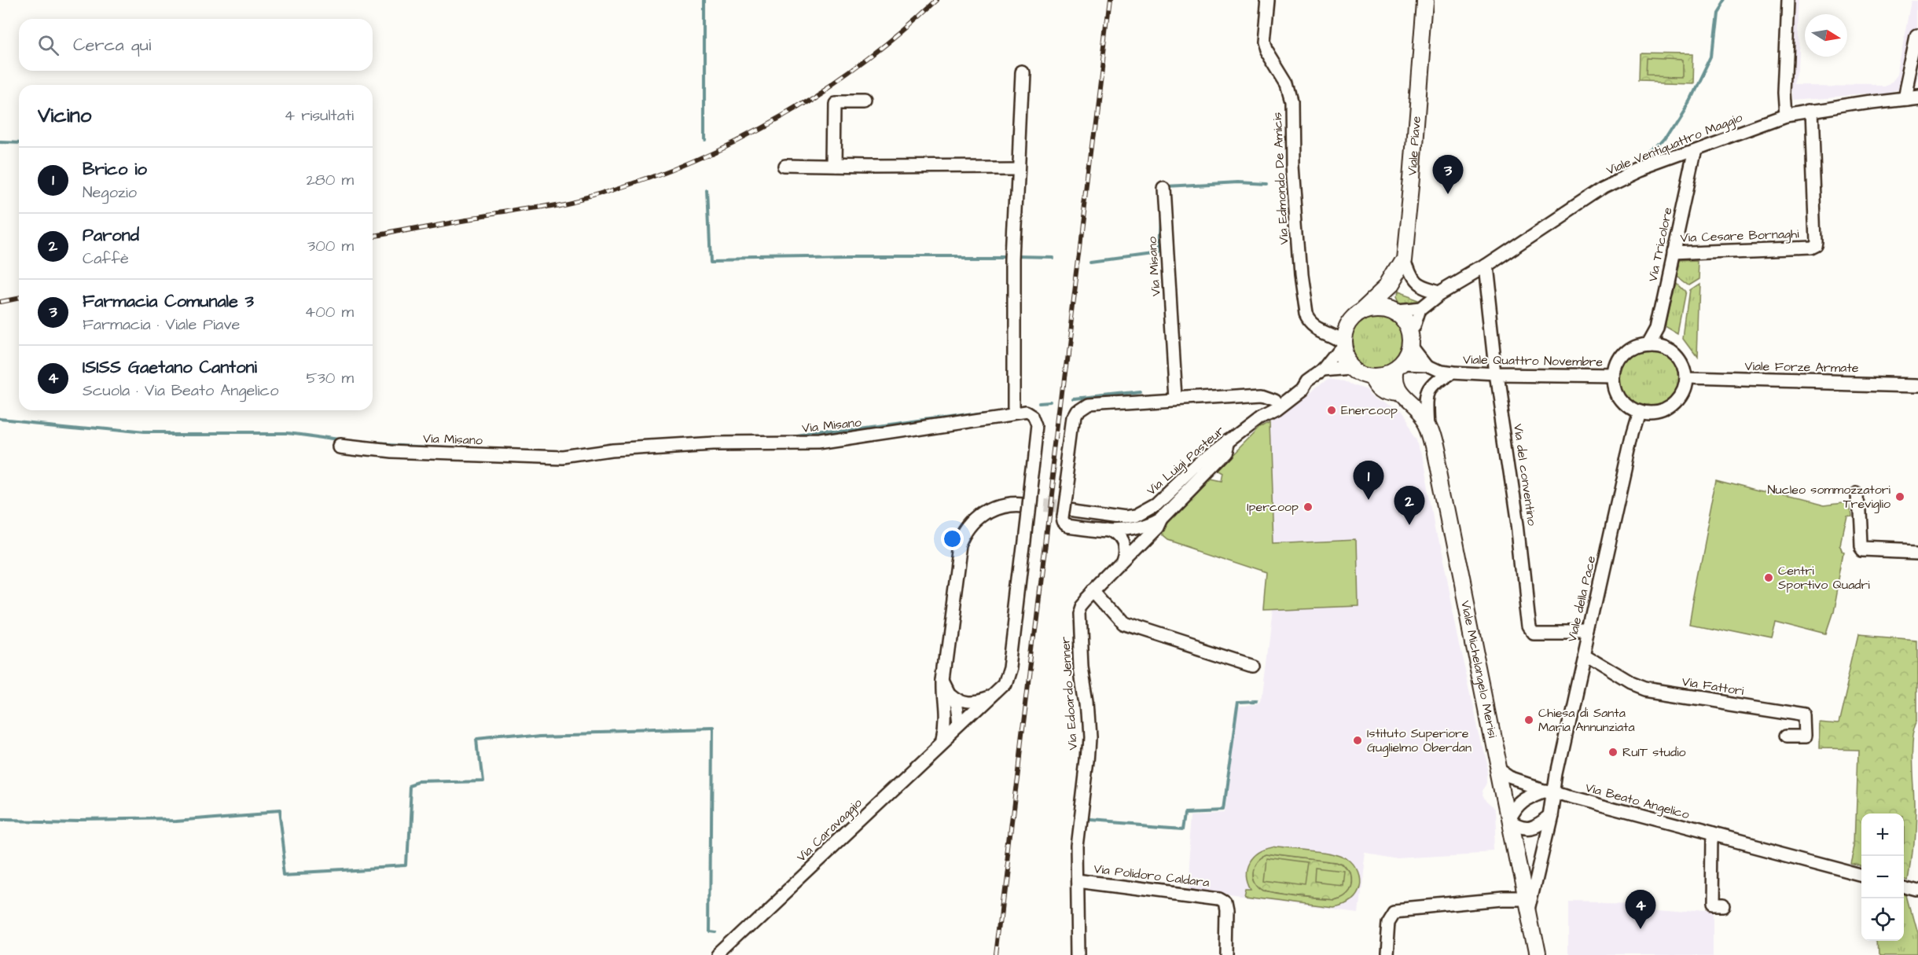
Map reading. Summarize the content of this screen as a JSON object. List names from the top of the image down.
{
  "streets": {
    "main road": ["Viale Piave", "Viale Michelangelo Merisi"],
    "street": [
      "Viale Ventiquattro Maggio",
      "Via Edmondo De Amicis",
      "Via Cesare Bornaghi",
      "Via Tricolore",
      "Via Misano",
      "Viale Quattro Novembre",
      "Viale Forze Armate",
      "Via Luigi Pasteur",
      "Via del conventino",
      "Viale della Pace",
      "Via Fattori",
      "Via Edoardo Jenner",
      "Via Beato Angelico",
      "Via Caravaggio",
      "Via Polidoro Caldara"
    ]
  },
  "crossings": [
    ["Viale Ventiquattro Maggio", "Viale Piave"],
    ["Viale Ventiquattro Maggio", "Via Edmondo De Amicis"],
    ["Viale Ventiquattro Maggio", "Via Cesare Bornaghi"],
    ["Viale Ventiquattro Maggio", "Via Tricolore"],
    ["Viale Ventiquattro Maggio", "Via Luigi Pasteur"],
    ["Viale Ventiquattro Maggio", "Via del conventino"],
    ["Viale Ventiquattro Maggio", "Viale Michelangelo Merisi"],
    ["Viale Piave", "Via Edmondo De Amicis"],
    ["Viale Piave", "Via Luigi Pasteur"],
    ["Viale Piave", "Viale Michelangelo Merisi"],
    ["Via Edmondo De Amicis", "Via Luigi Pasteur"],
    ["Via Edmondo De Amicis", "Viale Michelangelo Merisi"],
    ["Via Cesare Bornaghi", "Via Tricolore"],
    ["Via Tricolore", "Viale Quattro Novembre"],
    ["Via Tricolore", "Viale Forze Armate"],
    ["Via Tricolore", "Viale della Pace"],
    ["Via Misano", "Via Caravaggio"],
    ["Viale Quattro Novembre", "Viale Forze Armate"],
    ["Viale Quattro Novembre", "Via del conventino"],
    ["Viale Quattro Novembre", "Viale della Pace"],
    ["Viale Forze Armate", "Viale della Pace"],
    ["Via Luigi Pasteur", "Viale Michelangelo Merisi"],
    ["Via Luigi Pasteur", "Via Edoardo Jenner"],
    ["Via del conventino", "Viale della Pace"],
    ["Viale della Pace", "Viale Michelangelo Merisi"],
    ["Viale della Pace", "Via Fattori"],
    ["Viale della Pace", "Via Beato Angelico"],
    ["Via Edoardo Jenner", "Via Polidoro Caldara"]
  ],
  "places": [
    "Enercoop",
    "Nucleo sommozzatori Treviglio",
    "Ipercoop",
    "Centri Sportivo Quadri",
    "Chiesa di Santa Maria Annunziata",
    "Istituto Superiore Guglielmo Oberdan",
    "RuIT studio"
  ],
  "north": "right",
  "page": {
    "search": "Cerca qui",
    "heading": ["Vicino", "4 risultati"],
    "list": [
      {
        "mark": "1",
        "name": "Brico io",
        "note": "Negozio",
        "value": "280 m"
      },
      {
        "mark": "2",
        "name": "Parond",
        "note": "Caffè",
        "value": "300 m"
      },
      {
        "mark": "3",
        "name": "Farmacia Comunale 3",
        "note": "Farmacia · Viale Piave",
        "value": "400 m"
      },
      {
        "mark": "4",
        "name": "ISISS Gaetano Cantoni",
        "note": "Scuola · Via Beato Angelico",
        "value": "530 m"
      }
    ],
    "pins": [
      "3",
      "1",
      "2",
      "4"
    ],
    "map_buttons": ["+", "−"]
  }
}
